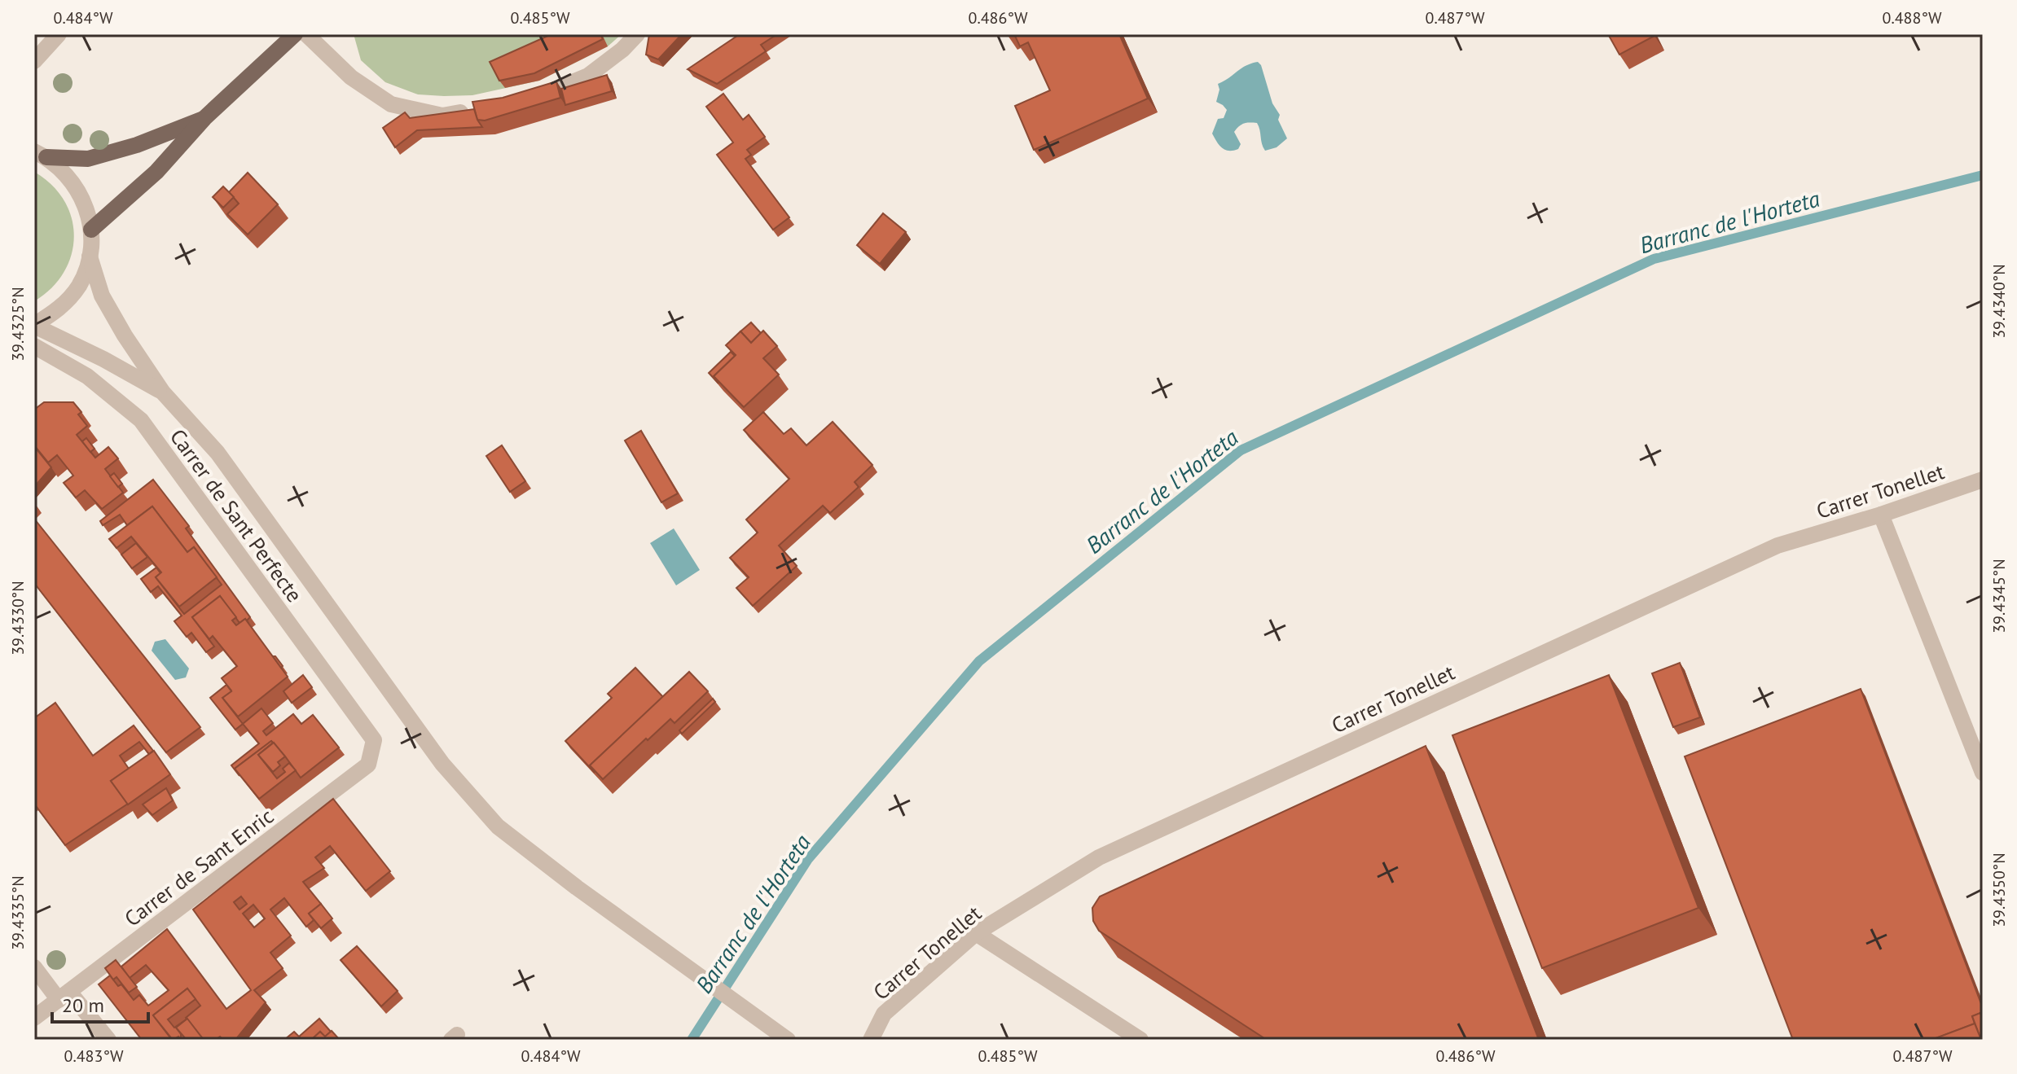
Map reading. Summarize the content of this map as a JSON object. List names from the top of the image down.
{
  "streets": {
    "street": ["Carrer Tonellet", "Carrer de Sant Perfecte", "Carrer de Sant Enric"]
  },
  "crossings": [
    ["Carrer de Sant Perfecte", "Carrer de Sant Enric"]
  ],
  "water": ["Barranc de l'Horteta"],
  "scale_bar": "20 m",
  "coordinates": [
    "0.484°W",
    "0.485°W",
    "0.486°W",
    "0.487°W",
    "0.488°W",
    "39.4340°N",
    "39.4325°N",
    "39.4345°N",
    "39.4330°N",
    "39.4350°N",
    "39.4335°N",
    "0.483°W"
  ]
}
